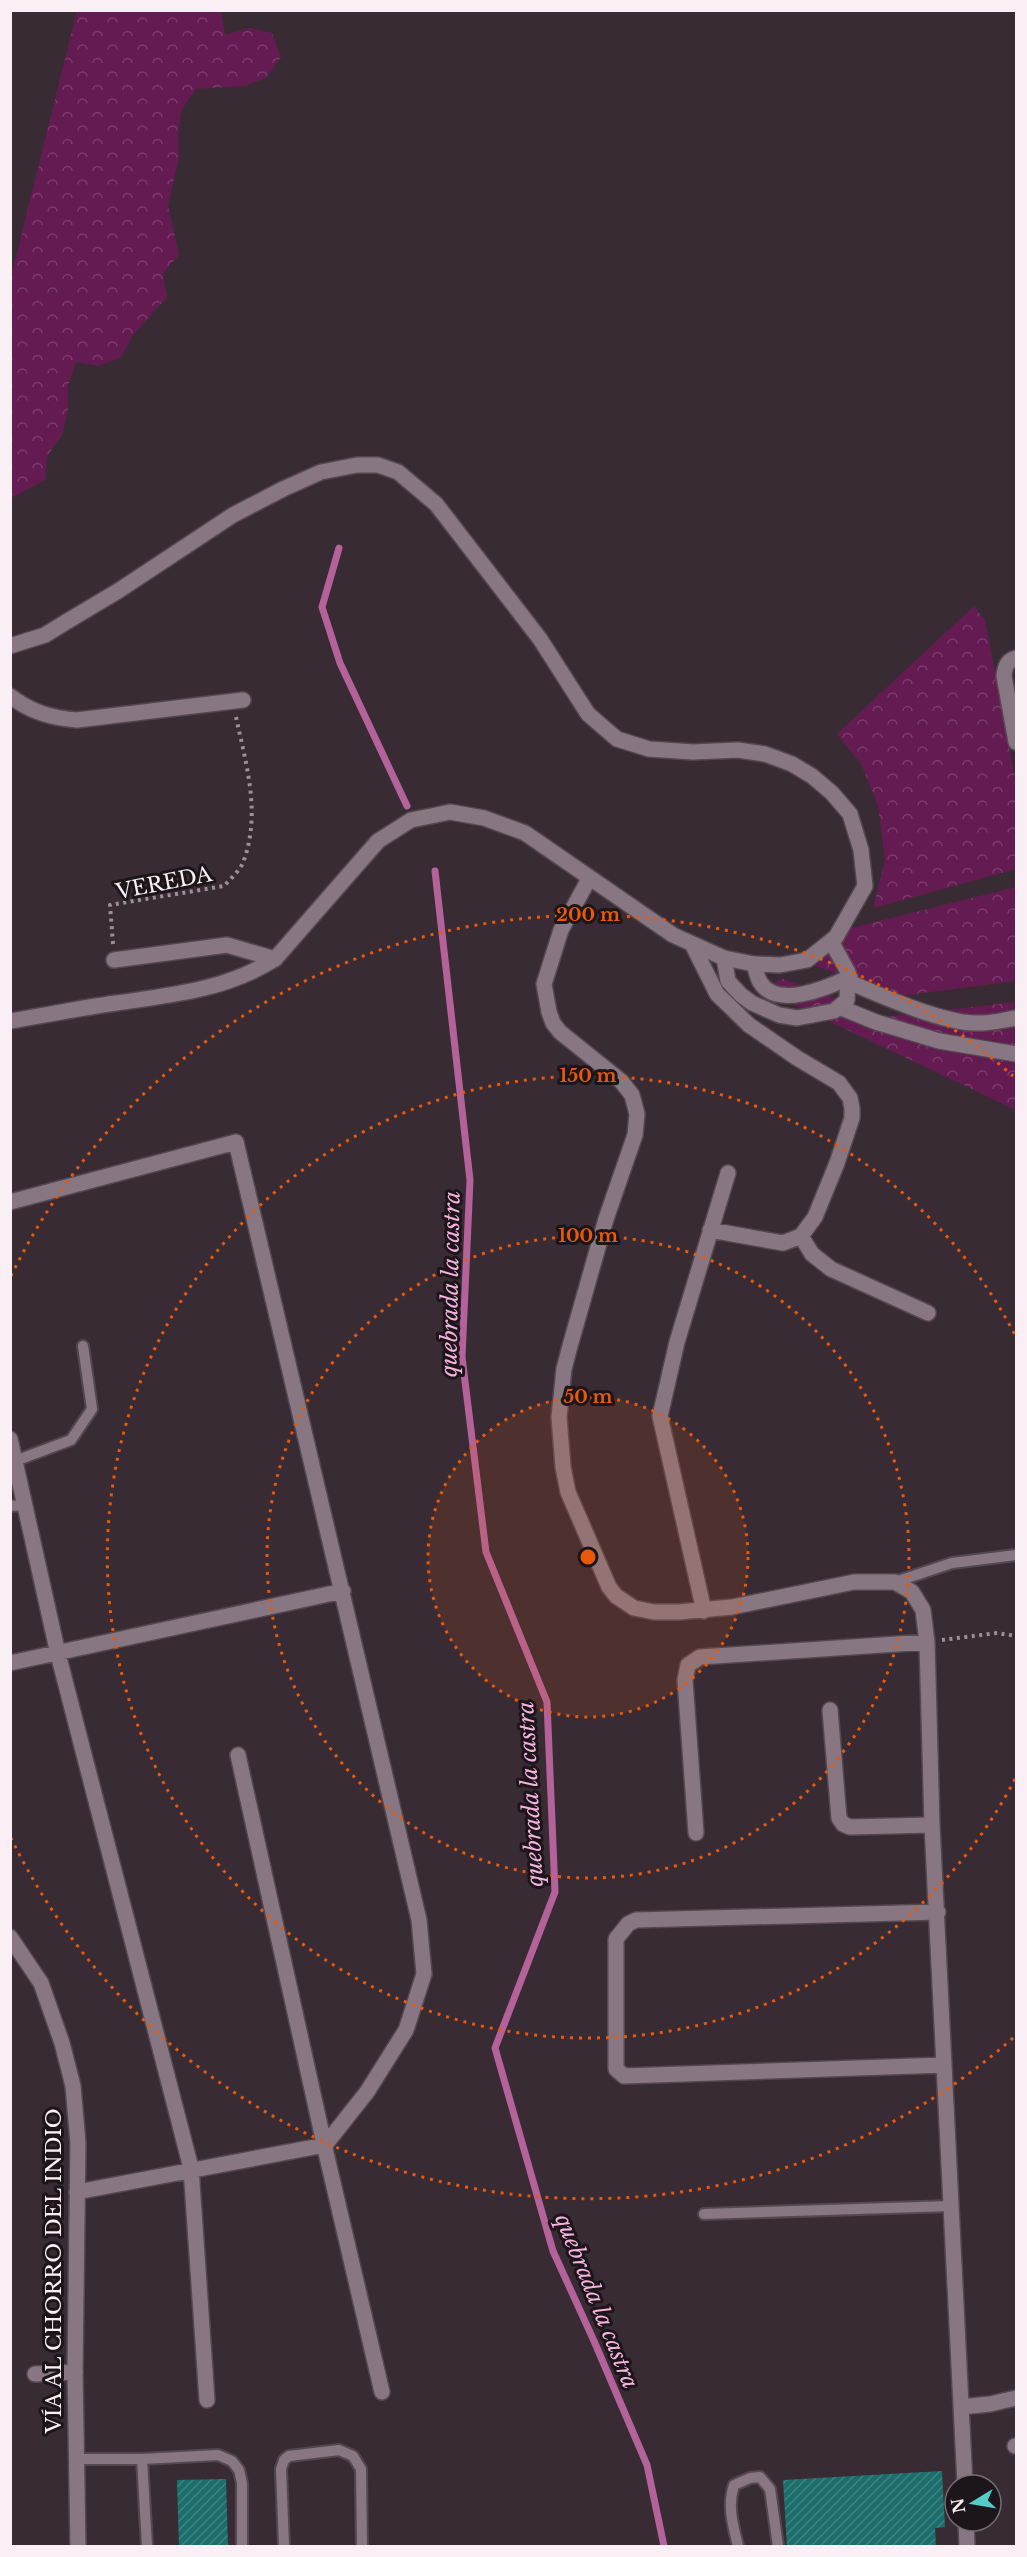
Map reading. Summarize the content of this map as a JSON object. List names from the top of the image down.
{
  "streets": {
    "street": ["VÍA AL CHORRO DEL INDIO"],
    "path": ["VEREDA"]
  },
  "water": ["quebrada la castra"],
  "north": "left",
  "rings": [
    "200 m",
    "150 m",
    "100 m",
    "50 m"
  ]
}
